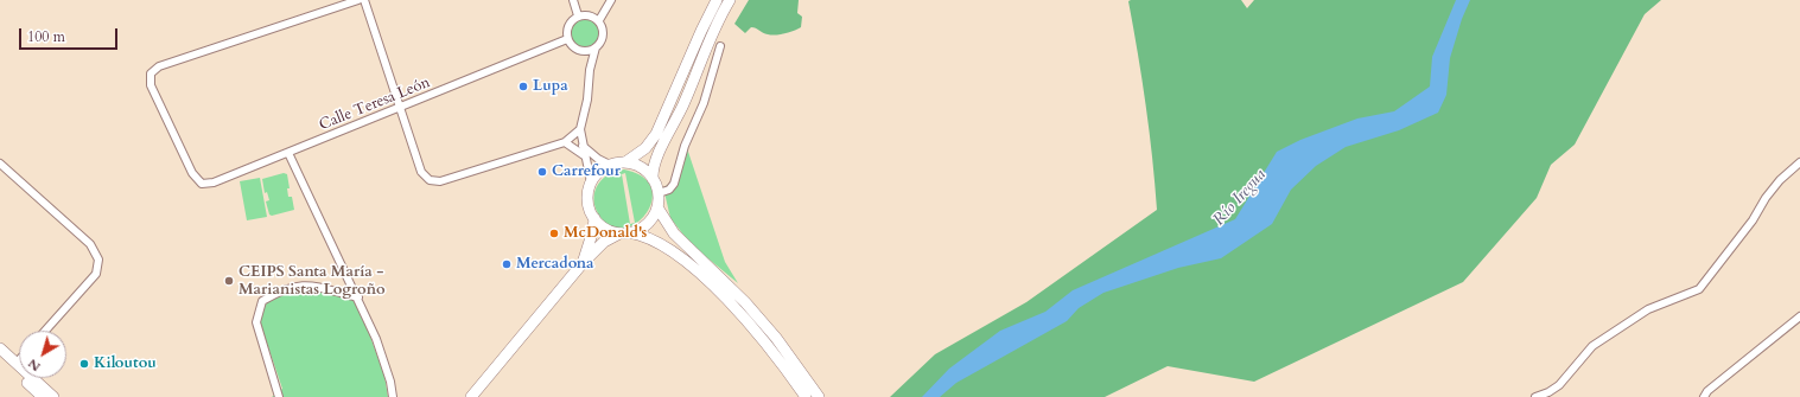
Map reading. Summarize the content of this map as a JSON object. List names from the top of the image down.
{
  "streets": {
    "street": ["Calle Teresa León"]
  },
  "water": ["Río Iregua"],
  "places": [
    "Lupa",
    "Carrefour",
    "McDonald's",
    "Mercadona",
    "CEIPS Santa María - Marianistas Logroño",
    "Kiloutou"
  ],
  "scale_bar": "100 m",
  "north": "bottom left"
}
